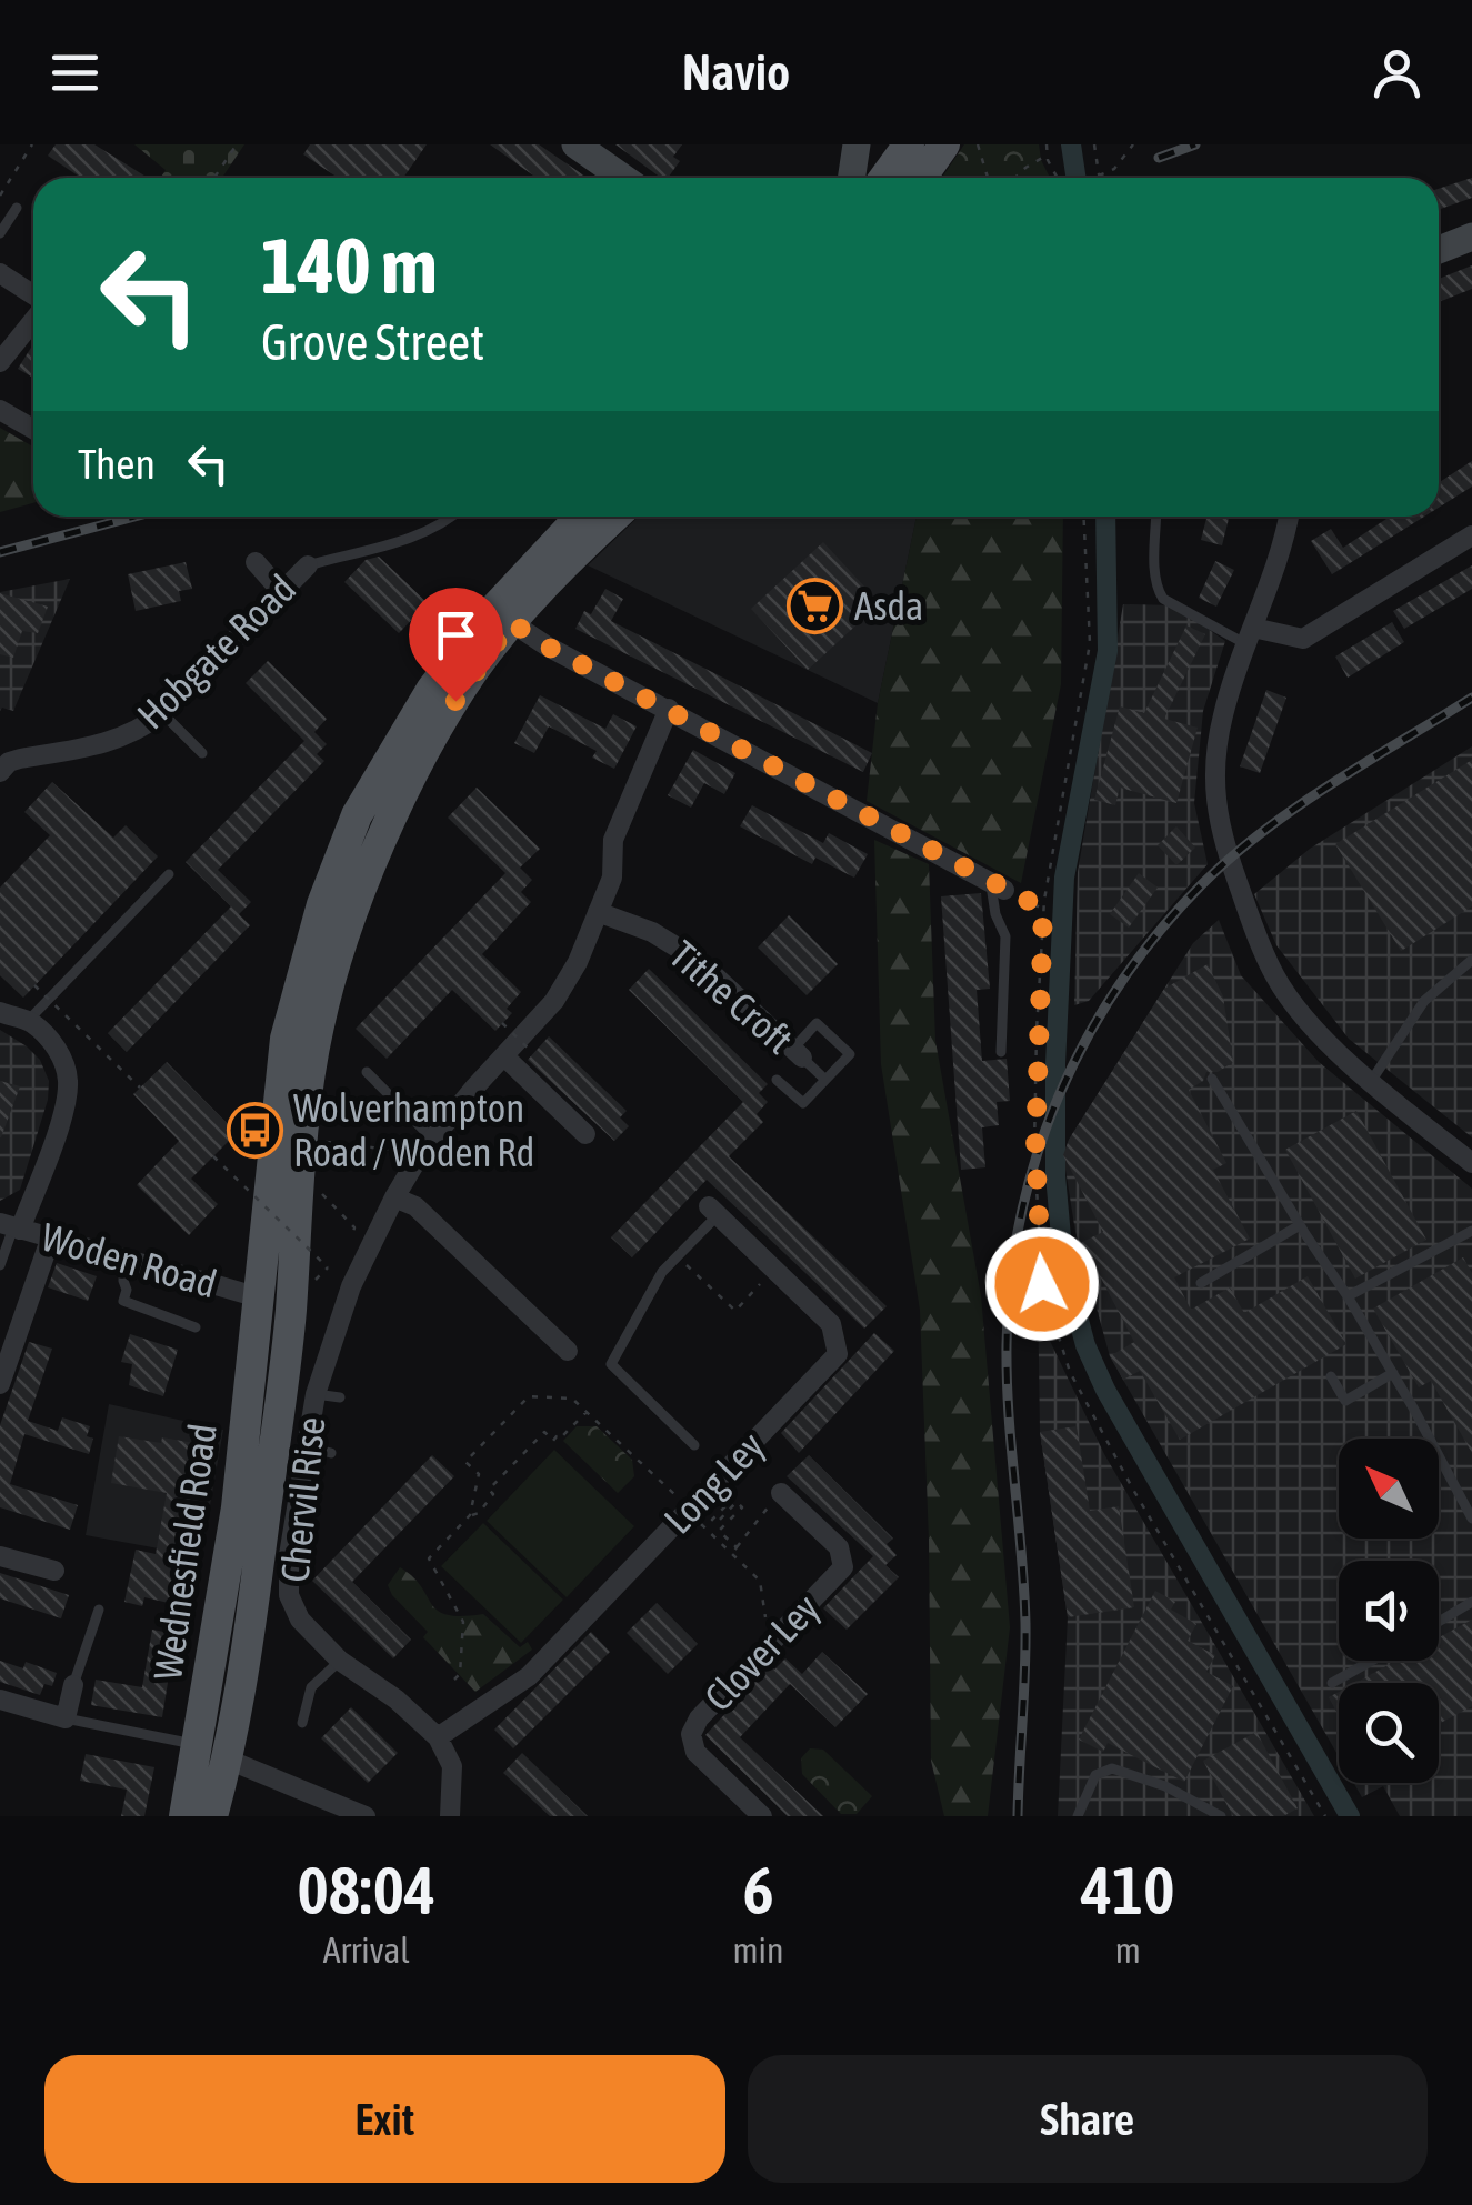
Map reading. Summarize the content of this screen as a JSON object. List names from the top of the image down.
{
  "streets": {
    "main road": ["Wednesfield Road"],
    "street": [
      "Hobgate Road",
      "Tithe Croft",
      "Woden Road",
      "Long Ley",
      "Chervil Rise",
      "Clover Ley"
    ]
  },
  "crossings": [
    ["Tithe Croft", "Chervil Rise"],
    ["Woden Road", "Wednesfield Road"],
    ["Long Ley", "Chervil Rise"]
  ],
  "places": {
    "supermarket": ["Asda"],
    "bus stop": ["Wolverhampton Road / Woden Rd"]
  },
  "north": "top left",
  "page": {
    "header": "Navio",
    "turn": ["140 m", "Grove Street"],
    "then": "Then",
    "eta": [
      "08:04",
      "Arrival",
      "6",
      "min",
      "410",
      "m"
    ],
    "buttons": ["Exit", "Share"]
  }
}
